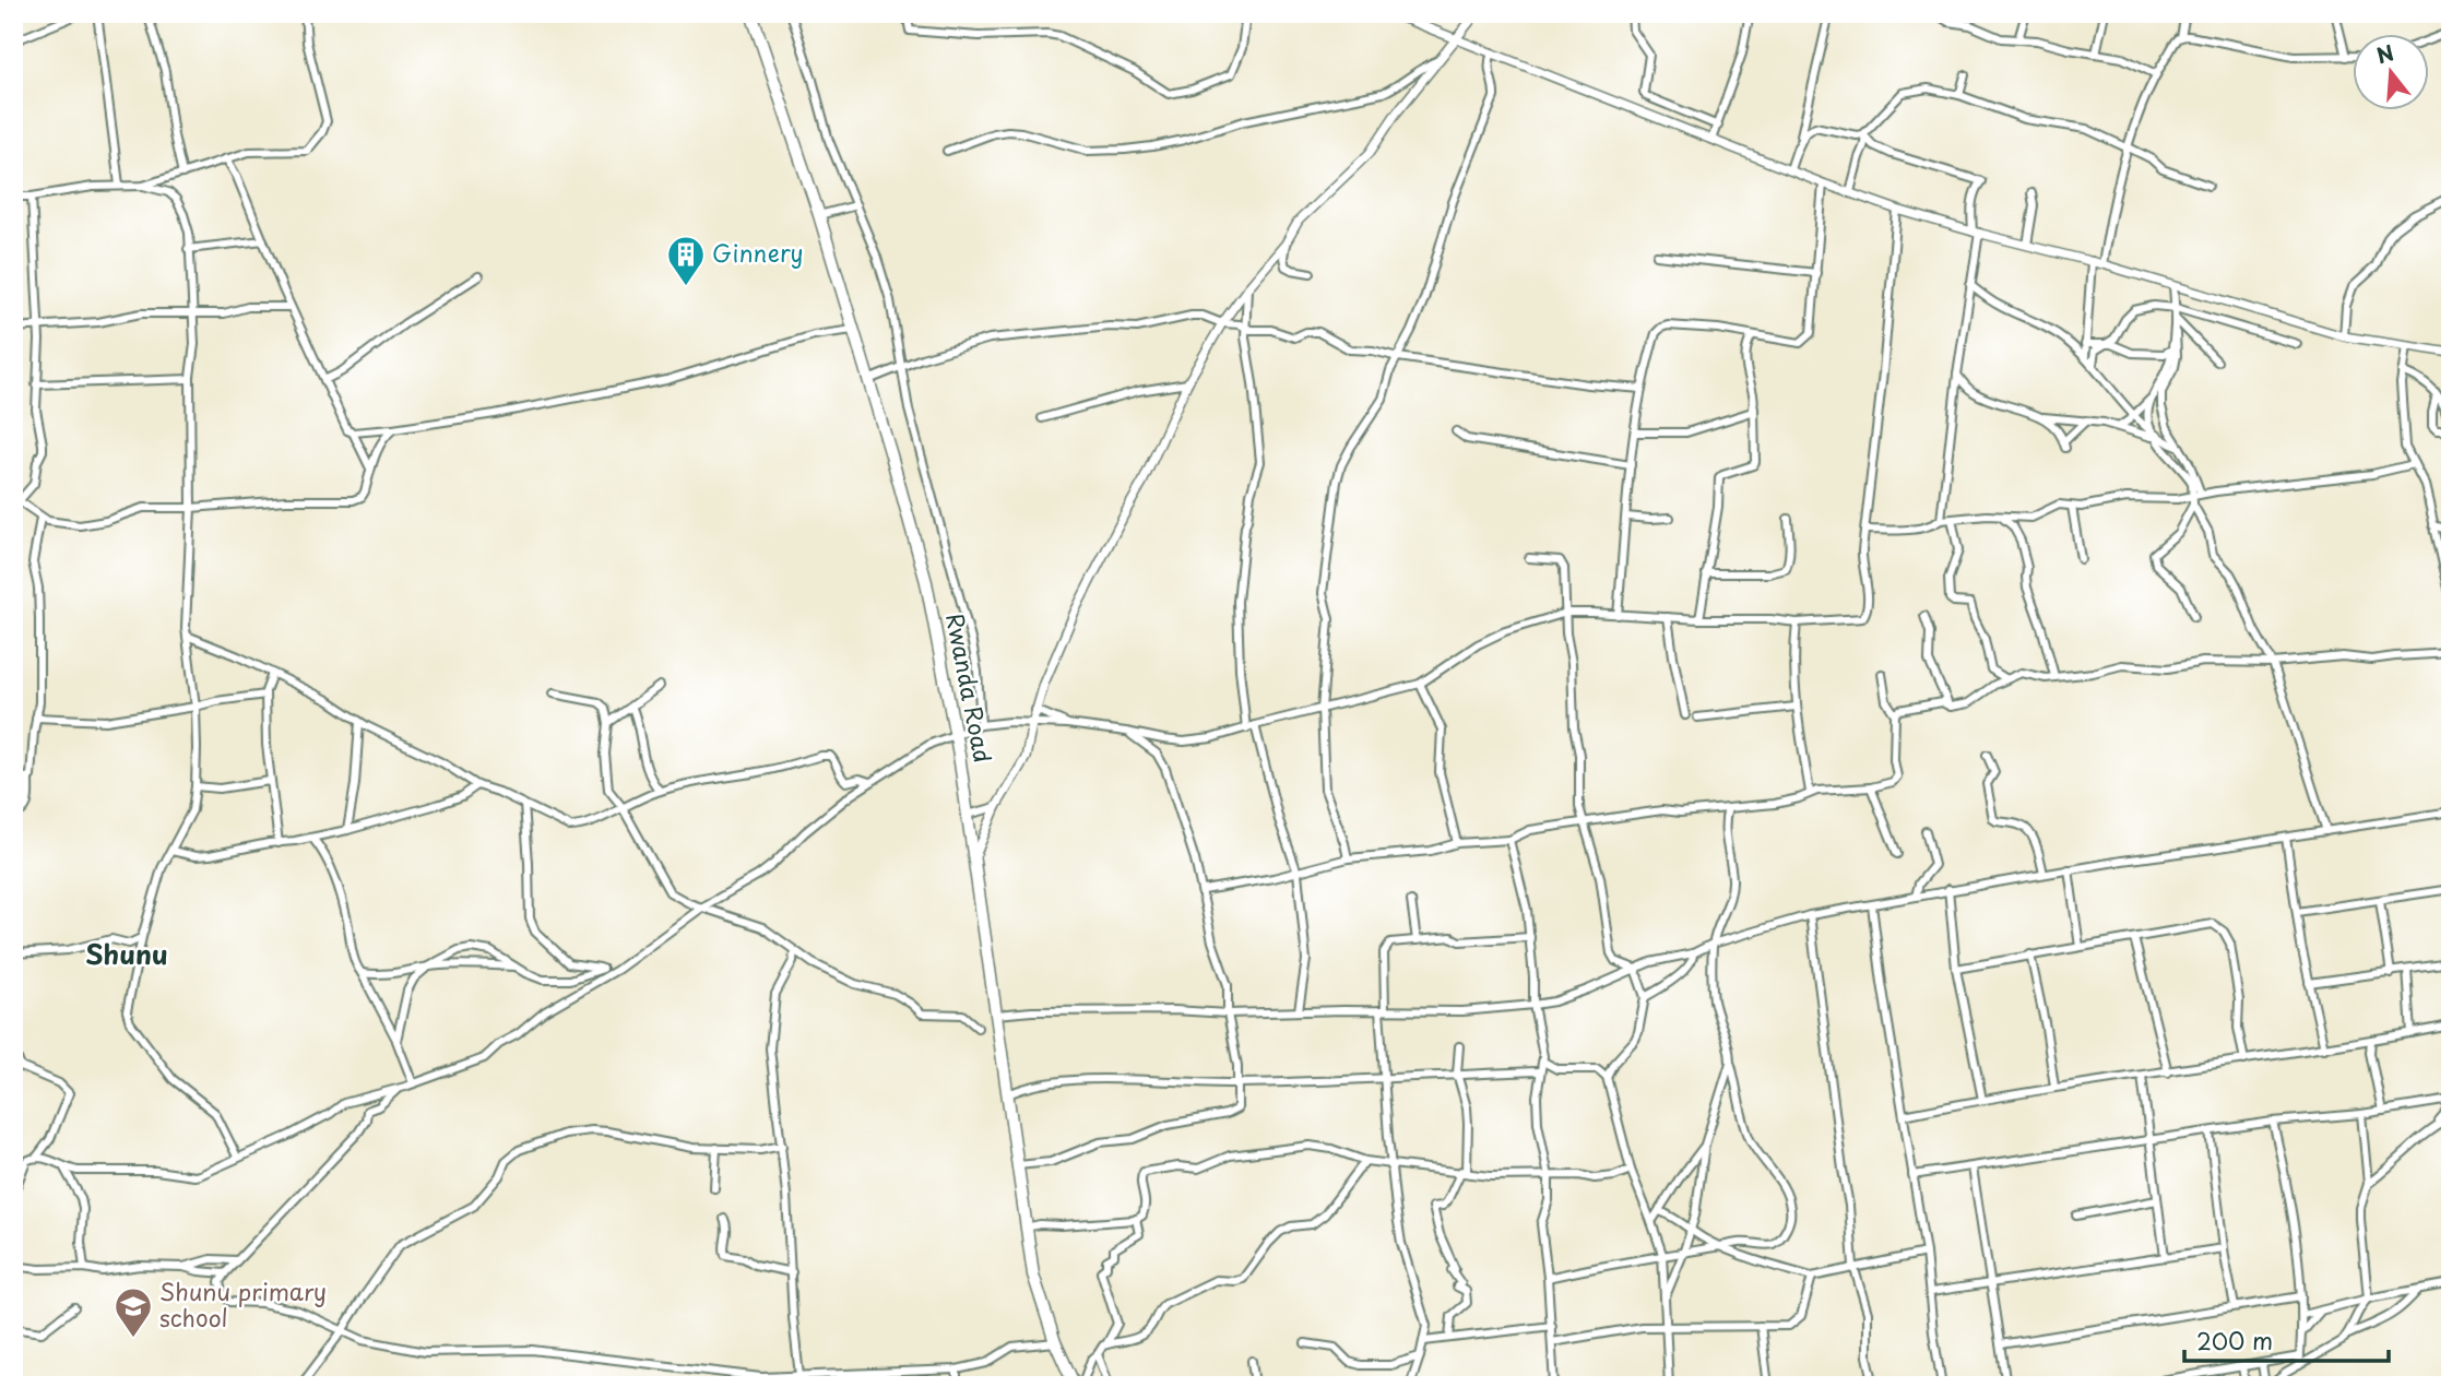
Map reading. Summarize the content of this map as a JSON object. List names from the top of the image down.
{
  "streets": {
    "highway": ["Rwanda Road"]
  },
  "districts": ["Shunu"],
  "places": {
    "building": ["Ginnery"],
    "school or university": ["Shunu primary school"]
  },
  "scale_bar": "200 m",
  "north": "top"
}
